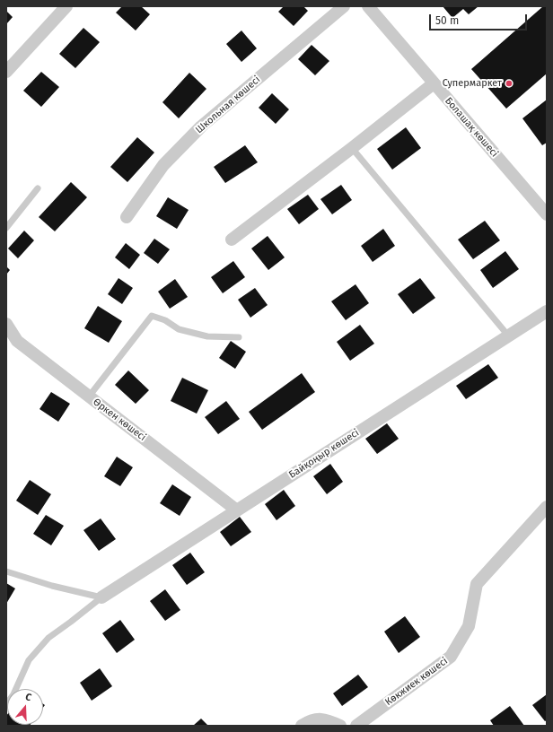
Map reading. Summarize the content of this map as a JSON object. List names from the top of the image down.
{
  "streets": {
    "street": [
      "Школьная көшесі",
      "Болашақ көшесі",
      "Өркен көшесі",
      "Байқоңыр көшесі",
      "Көкжиек көшесі"
    ]
  },
  "crossings": [
    ["Өркен көшесі", "Байқоңыр көшесі"]
  ],
  "places": ["Супермаркет"],
  "scale_bar": "50 m",
  "north": "top"
}
